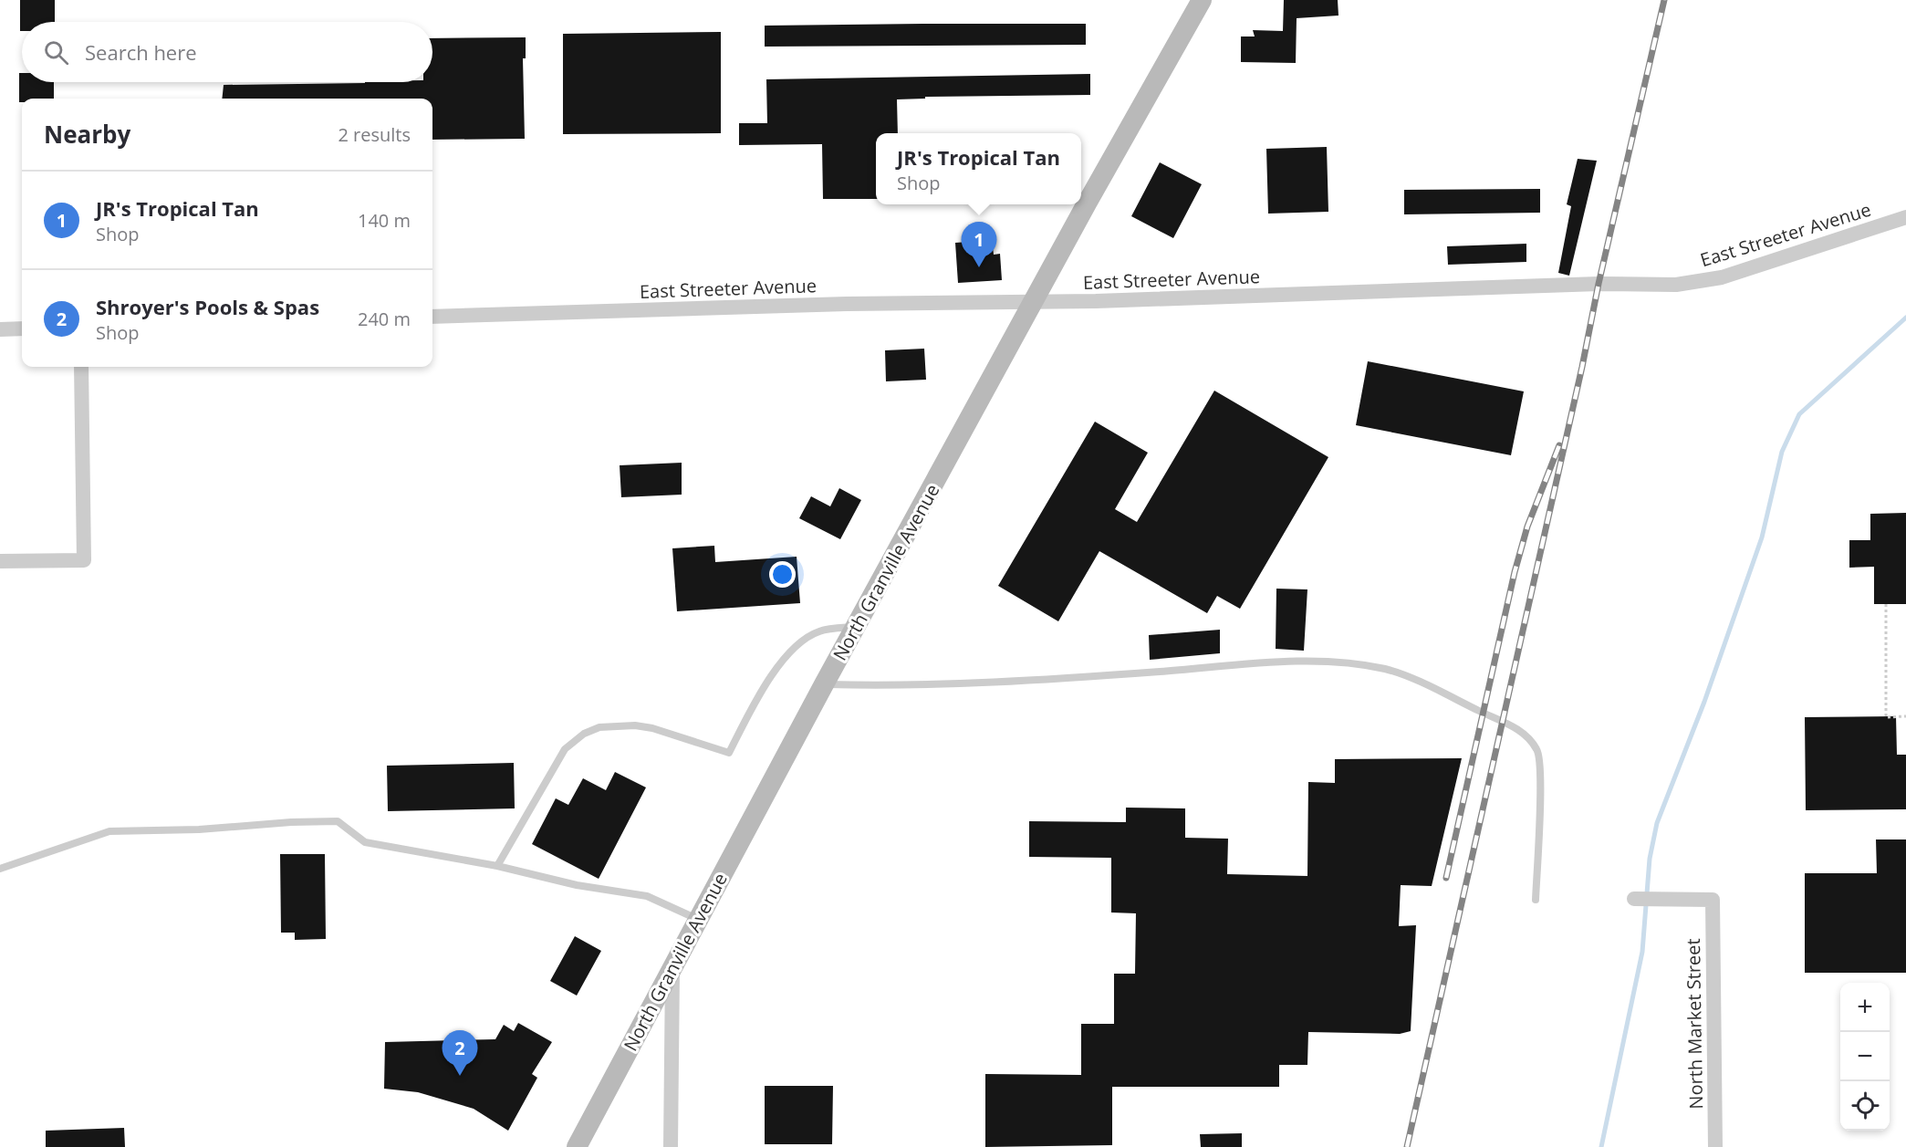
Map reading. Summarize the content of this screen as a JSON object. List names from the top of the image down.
{
  "streets": {
    "main road": ["North Granville Avenue"],
    "street": ["East Streeter Avenue", "North Market Street"]
  },
  "crossings": [
    ["East Streeter Avenue", "North Granville Avenue"]
  ],
  "page": {
    "search": "Search here",
    "heading": ["Nearby", "2 results"],
    "popup": ["JR's Tropical Tan", "Shop"],
    "list": [
      {
        "mark": "1",
        "name": "JR's Tropical Tan",
        "note": "Shop",
        "value": "140 m"
      },
      {
        "mark": "2",
        "name": "Shroyer's Pools & Spas",
        "note": "Shop",
        "value": "240 m"
      }
    ],
    "pins": ["1", "2"],
    "map_buttons": ["+", "−"]
  }
}
